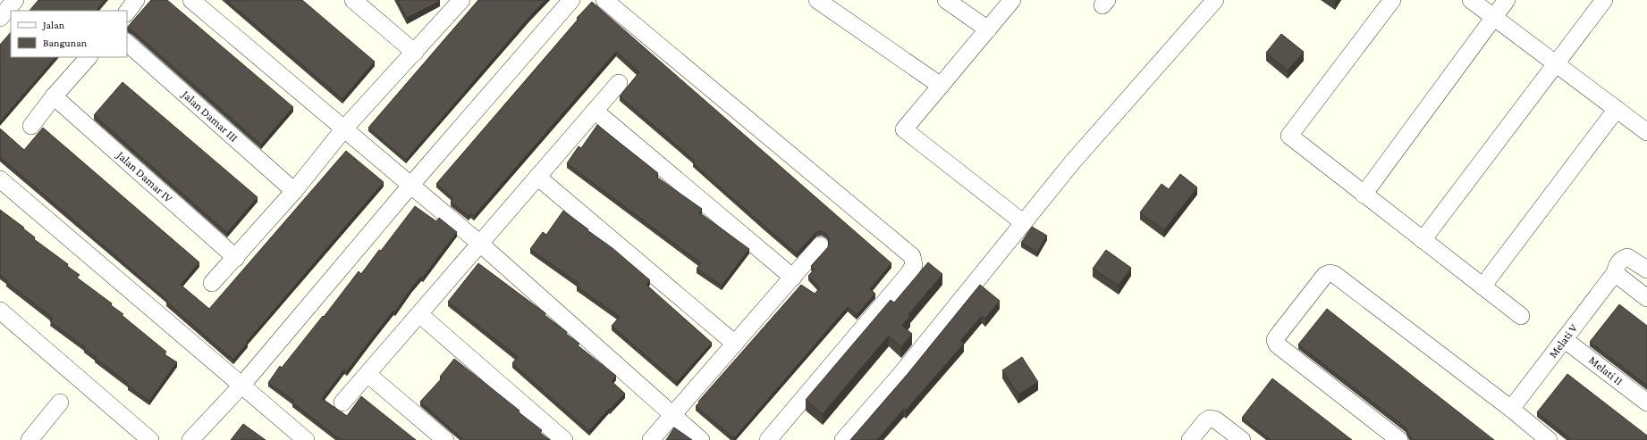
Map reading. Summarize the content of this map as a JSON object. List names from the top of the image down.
{
  "streets": {
    "street": [
      "Jalan Damar III",
      "Jalan Damar IV",
      "Melati V",
      "Melati II"
    ]
  },
  "crossings": [
    ["Melati V", "Melati II"]
  ],
  "legend": ["Jalan", "Bangunan"]
}
